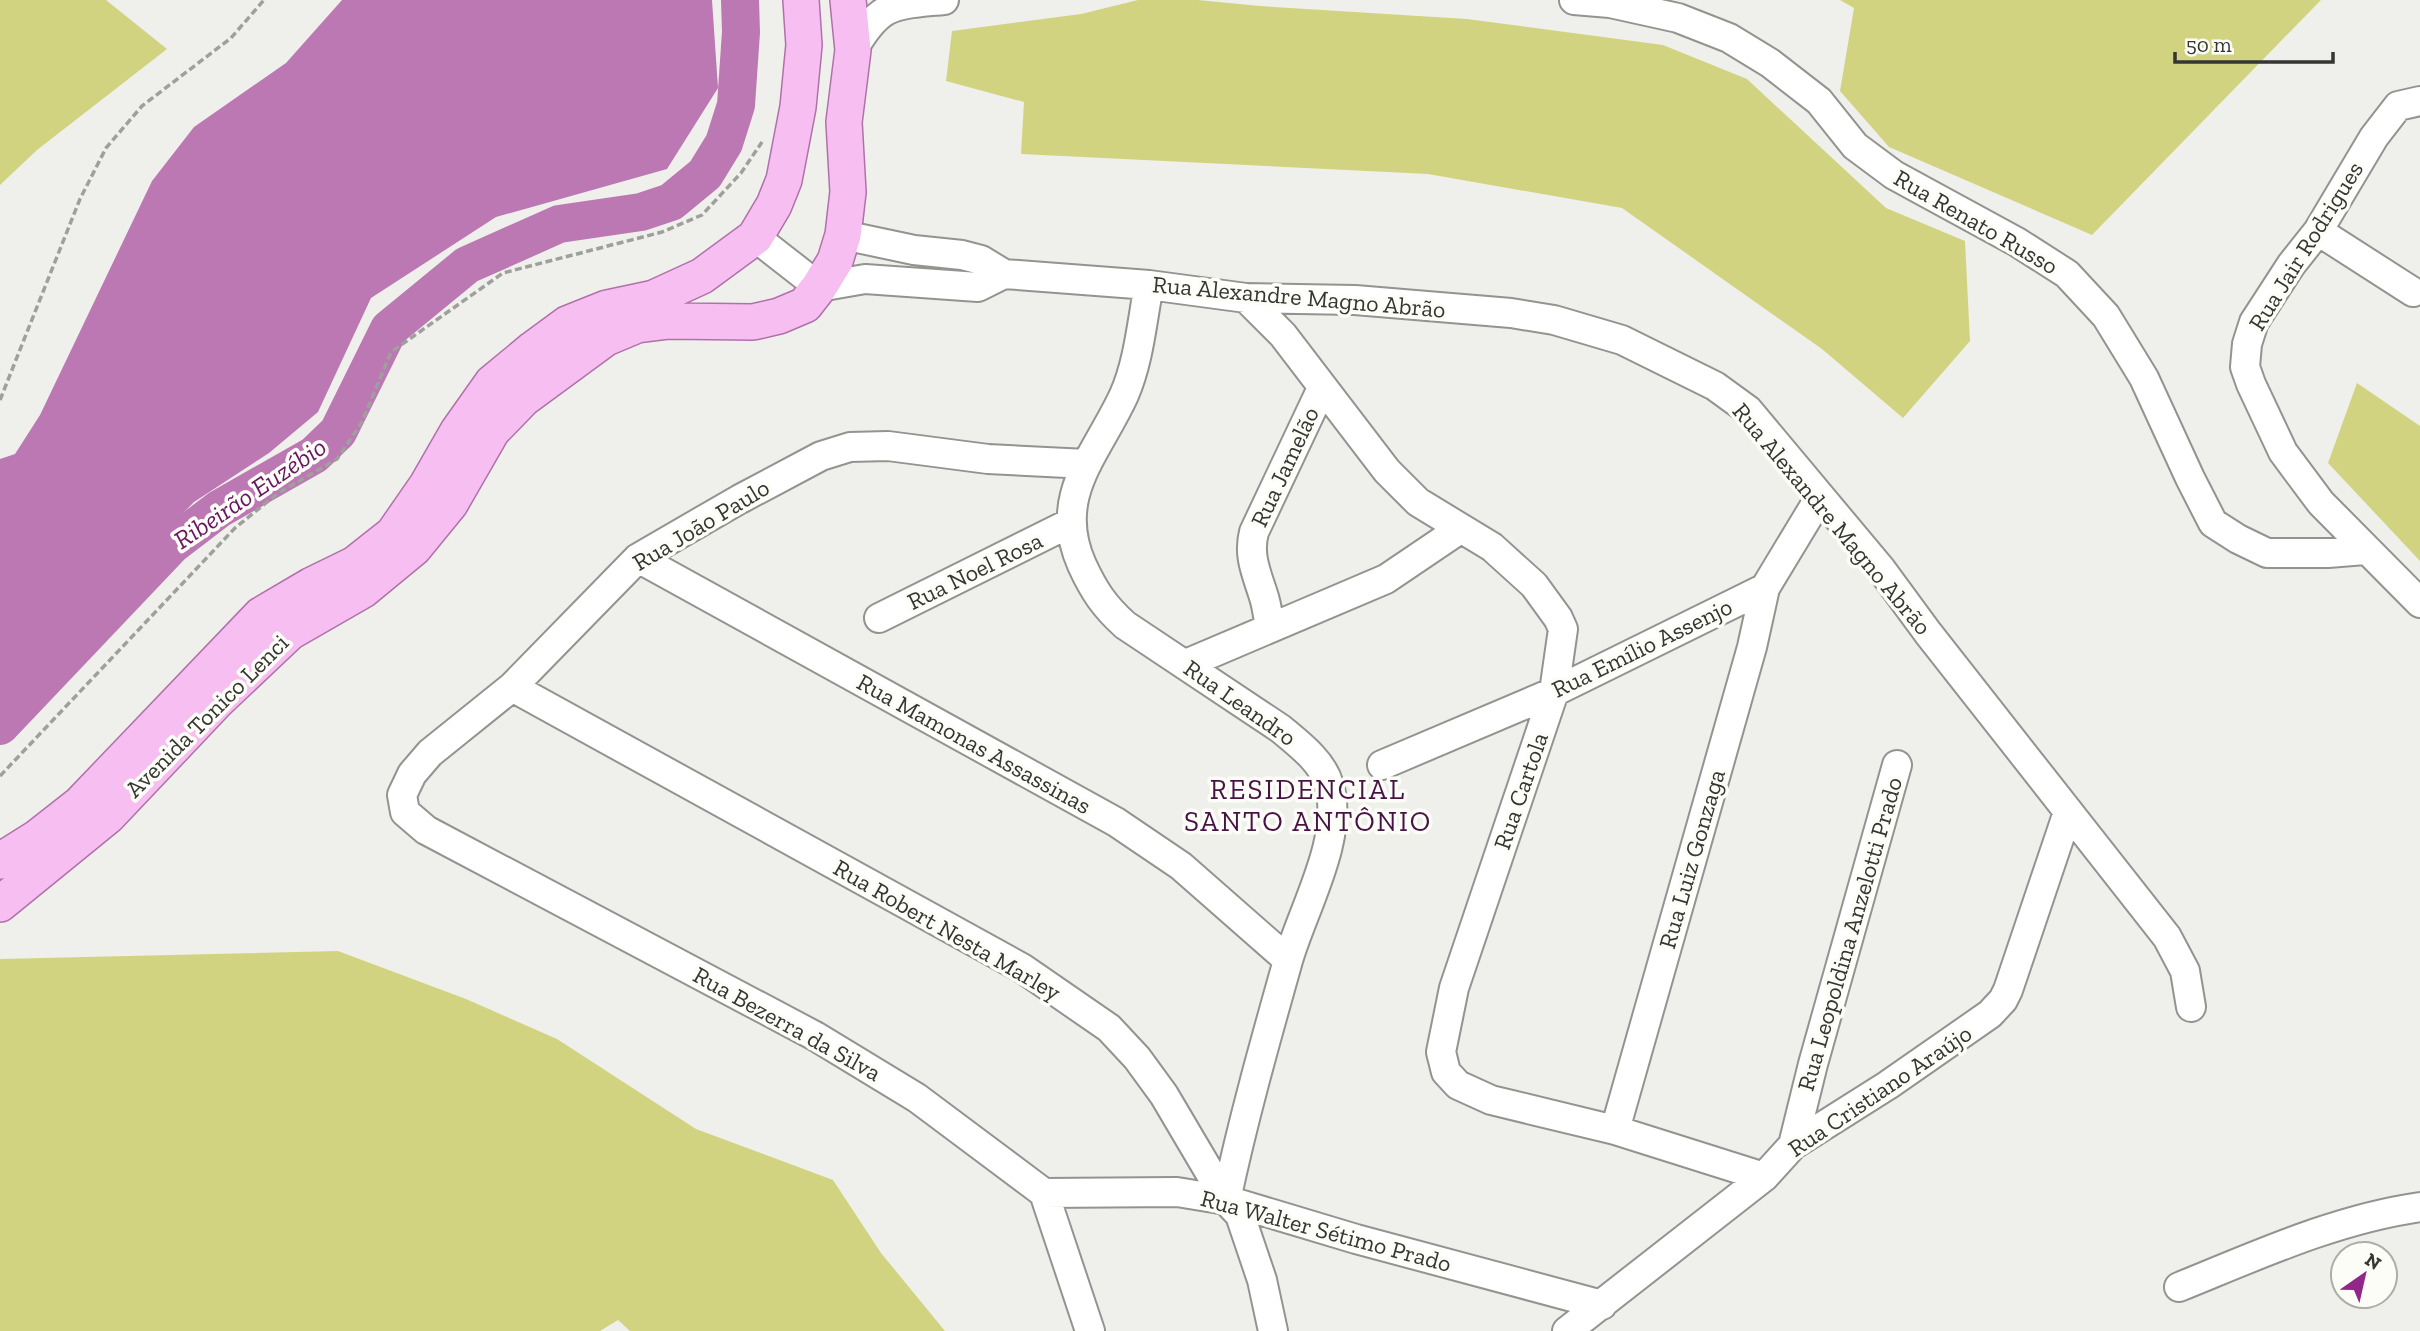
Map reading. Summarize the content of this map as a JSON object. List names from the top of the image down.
{
  "streets": {
    "main road": ["Avenida Tonico Lenci"],
    "street": [
      "Rua Renato Russo",
      "Rua Jair Rodrigues",
      "Rua Alexandre Magno Abrão",
      "Rua Jamelão",
      "Rua João Paulo",
      "Rua Noel Rosa",
      "Rua Emílio Assenjo",
      "Rua Leandro",
      "Rua Mamonas Assassinas",
      "Rua Cartola",
      "Rua Luiz Gonzaga",
      "Rua Robert Nesta Marley",
      "Rua Leopoldina Anzelotti Prado",
      "Rua Bezerra da Silva",
      "Rua Cristiano Araújo",
      "Rua Walter Sétimo Prado"
    ]
  },
  "crossings": [
    ["Rua Renato Russo", "Rua Jair Rodrigues"],
    ["Rua Alexandre Magno Abrão", "Rua Leandro"],
    ["Rua Alexandre Magno Abrão", "Rua Cartola"],
    ["Rua Alexandre Magno Abrão", "Rua Cristiano Araújo"],
    ["Rua Jamelão", "Rua Cartola"],
    ["Rua João Paulo", "Rua Leandro"],
    ["Rua João Paulo", "Rua Mamonas Assassinas"],
    ["Rua João Paulo", "Rua Robert Nesta Marley"],
    ["Rua João Paulo", "Rua Bezerra da Silva"],
    ["Rua Noel Rosa", "Rua Leandro"],
    ["Rua Emílio Assenjo", "Rua Cartola"],
    ["Rua Emílio Assenjo", "Rua Luiz Gonzaga"],
    ["Rua Leandro", "Rua Mamonas Assassinas"],
    ["Rua Leandro", "Rua Robert Nesta Marley"],
    ["Rua Leandro", "Rua Walter Sétimo Prado"],
    ["Rua Cartola", "Rua Luiz Gonzaga"],
    ["Rua Cartola", "Rua Cristiano Araújo"],
    ["Rua Robert Nesta Marley", "Rua Walter Sétimo Prado"],
    ["Rua Leopoldina Anzelotti Prado", "Rua Cristiano Araújo"],
    ["Rua Bezerra da Silva", "Rua Walter Sétimo Prado"],
    ["Rua Cristiano Araújo", "Rua Walter Sétimo Prado"]
  ],
  "districts": ["RESIDENCIAL SANTO ANTÔNIO"],
  "water": ["Ribeirão Euzébio"],
  "scale_bar": "50 m",
  "north": "top right"
}
